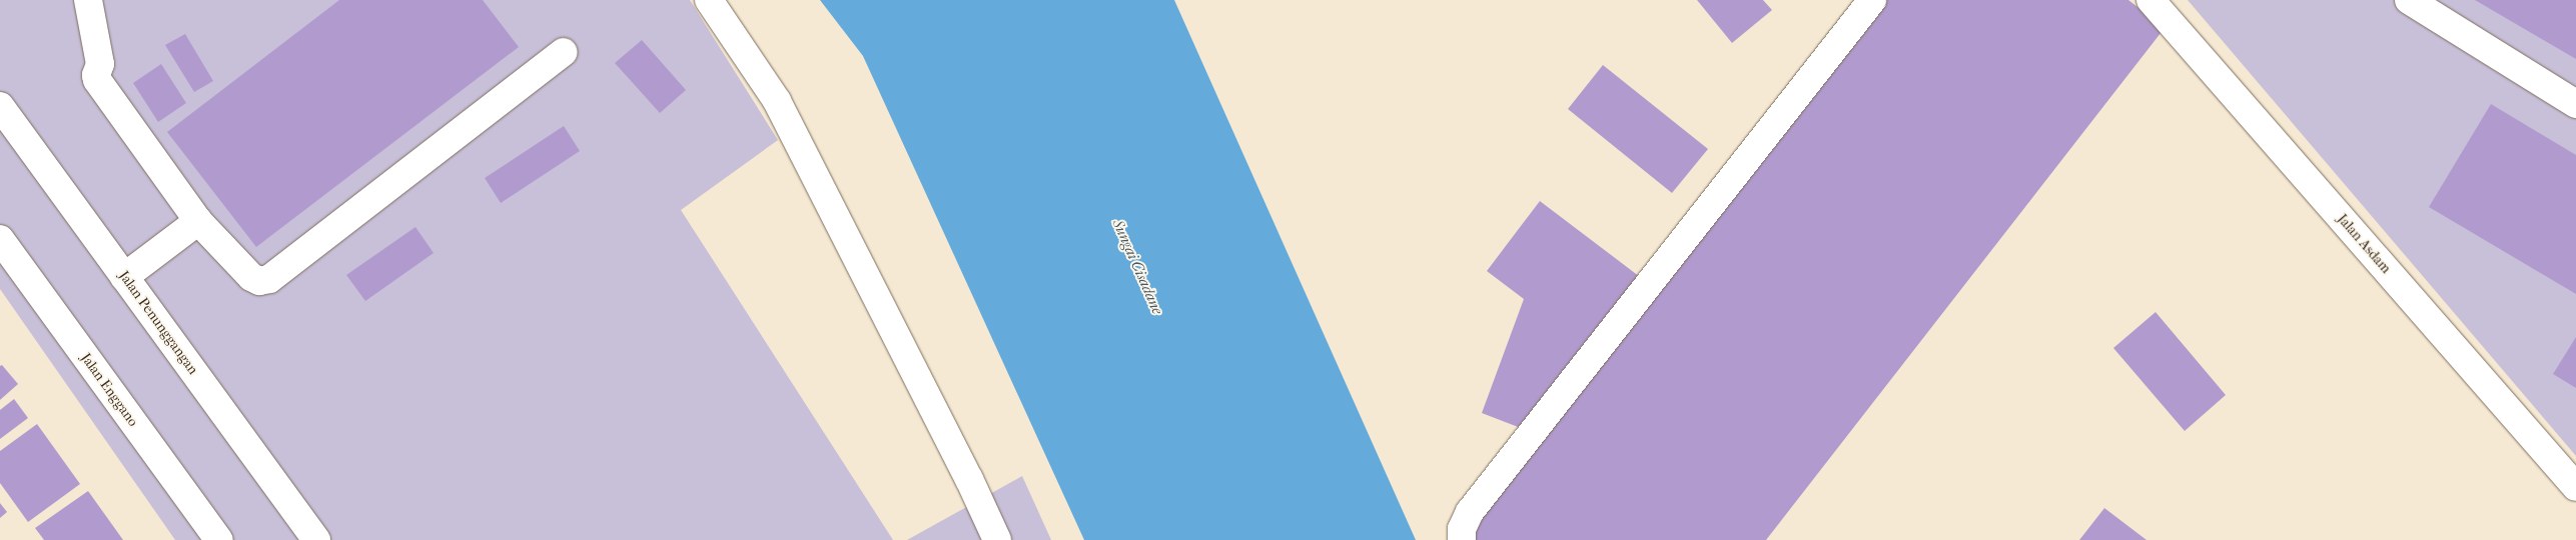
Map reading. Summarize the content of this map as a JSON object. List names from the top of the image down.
{
  "streets": {
    "street": ["Jalan Asdam", "Jalan Penunggangan", "Jalan Enggano"]
  },
  "water": ["Sungai Cisadane"]
}
